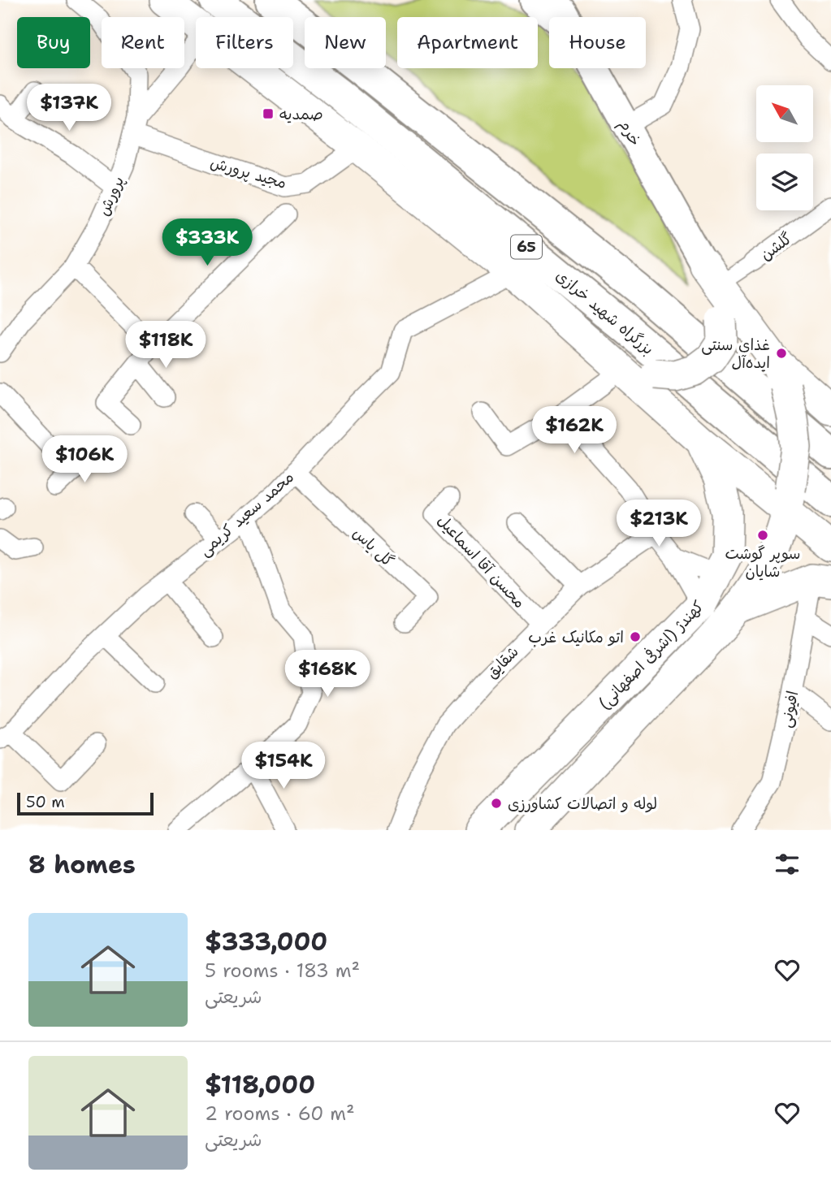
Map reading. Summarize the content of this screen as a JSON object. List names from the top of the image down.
{
  "streets": {
    "highway": ["65", "بزرگراه شهید خرازی"],
    "main road": ["خرم", "کهندژ (اشرفی اصفهانی)"],
    "street": [
      "مجید پرورش",
      "پرورش",
      "گلشن",
      "محمد سعید کریمی",
      "گل یاس",
      "محسن آقا اسماعیل",
      "شقایق",
      "افیونی"
    ]
  },
  "crossings": [
    ["خرم", "گلشن"],
    ["مجید پرورش", "پرورش"],
    ["محمد سعید کریمی", "گل یاس"],
    ["محسن آقا اسماعیل", "شقایق"]
  ],
  "places": {
    "transit": ["صمدیه"],
    "other": [
      "غذای سنتی ایده‌آل",
      "سوپر گوشت شایان",
      "اتو مکانیک غرب",
      "لوله و اتصالات کشاورزی"
    ]
  },
  "scale_bar": "50 m",
  "north": "top left",
  "page": {
    "chip": [
      "Buy",
      "Rent",
      "Filters",
      "New",
      "Apartment",
      "House"
    ],
    "price": [
      "$137K",
      "$333K",
      "$118K",
      "$162K",
      "$106K",
      "$213K",
      "$168K",
      "$154K"
    ],
    "scale": "50 m",
    "heading": "8 homes",
    "list": [
      {
        "name": "$333,000",
        "note": "5 rooms · 183 m² · شریعتی"
      },
      {
        "name": "$118,000",
        "note": "2 rooms · 60 m² · شریعتی"
      }
    ]
  }
}
